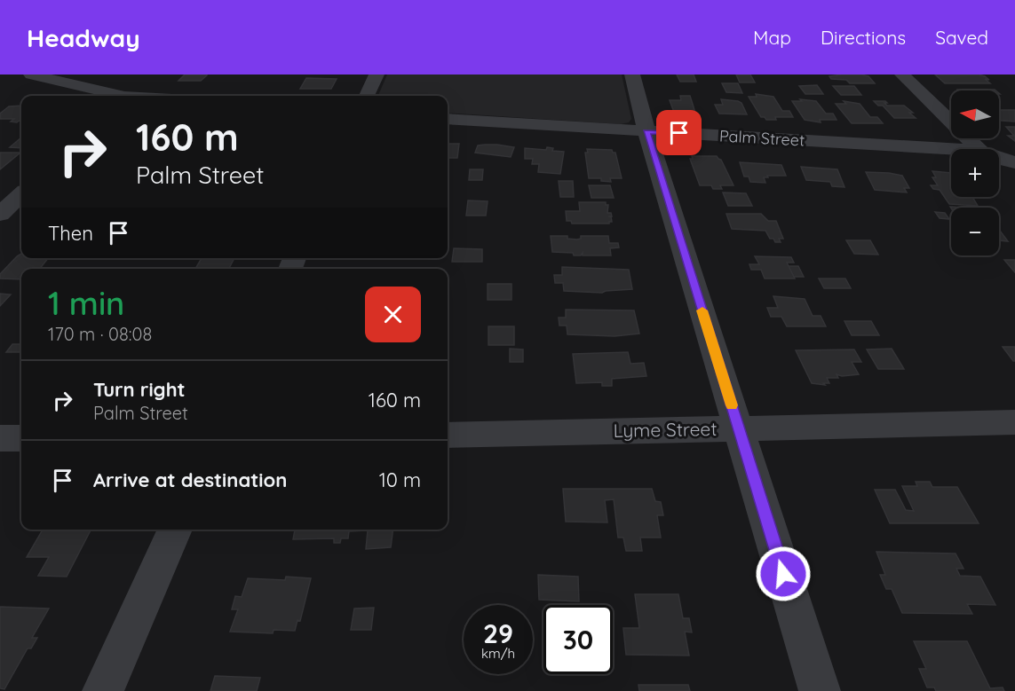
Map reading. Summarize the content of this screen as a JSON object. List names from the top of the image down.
{
  "streets": {
    "street": ["Palm Street", "Lyme Street"]
  },
  "north": "left",
  "page": {
    "header": "Headway",
    "nav": ["Map", "Directions", "Saved"],
    "map_buttons": ["+", "−"],
    "turn": ["160 m", "Palm Street"],
    "then": "Then",
    "heading": ["1 min", "170 m · 08:08"],
    "list": [
      {
        "name": "Turn right",
        "note": "Palm Street",
        "value": "160 m"
      },
      {
        "name": "Arrive at destination",
        "value": "10 m"
      }
    ],
    "speed": "29 km/h",
    "limit": "30"
  }
}
